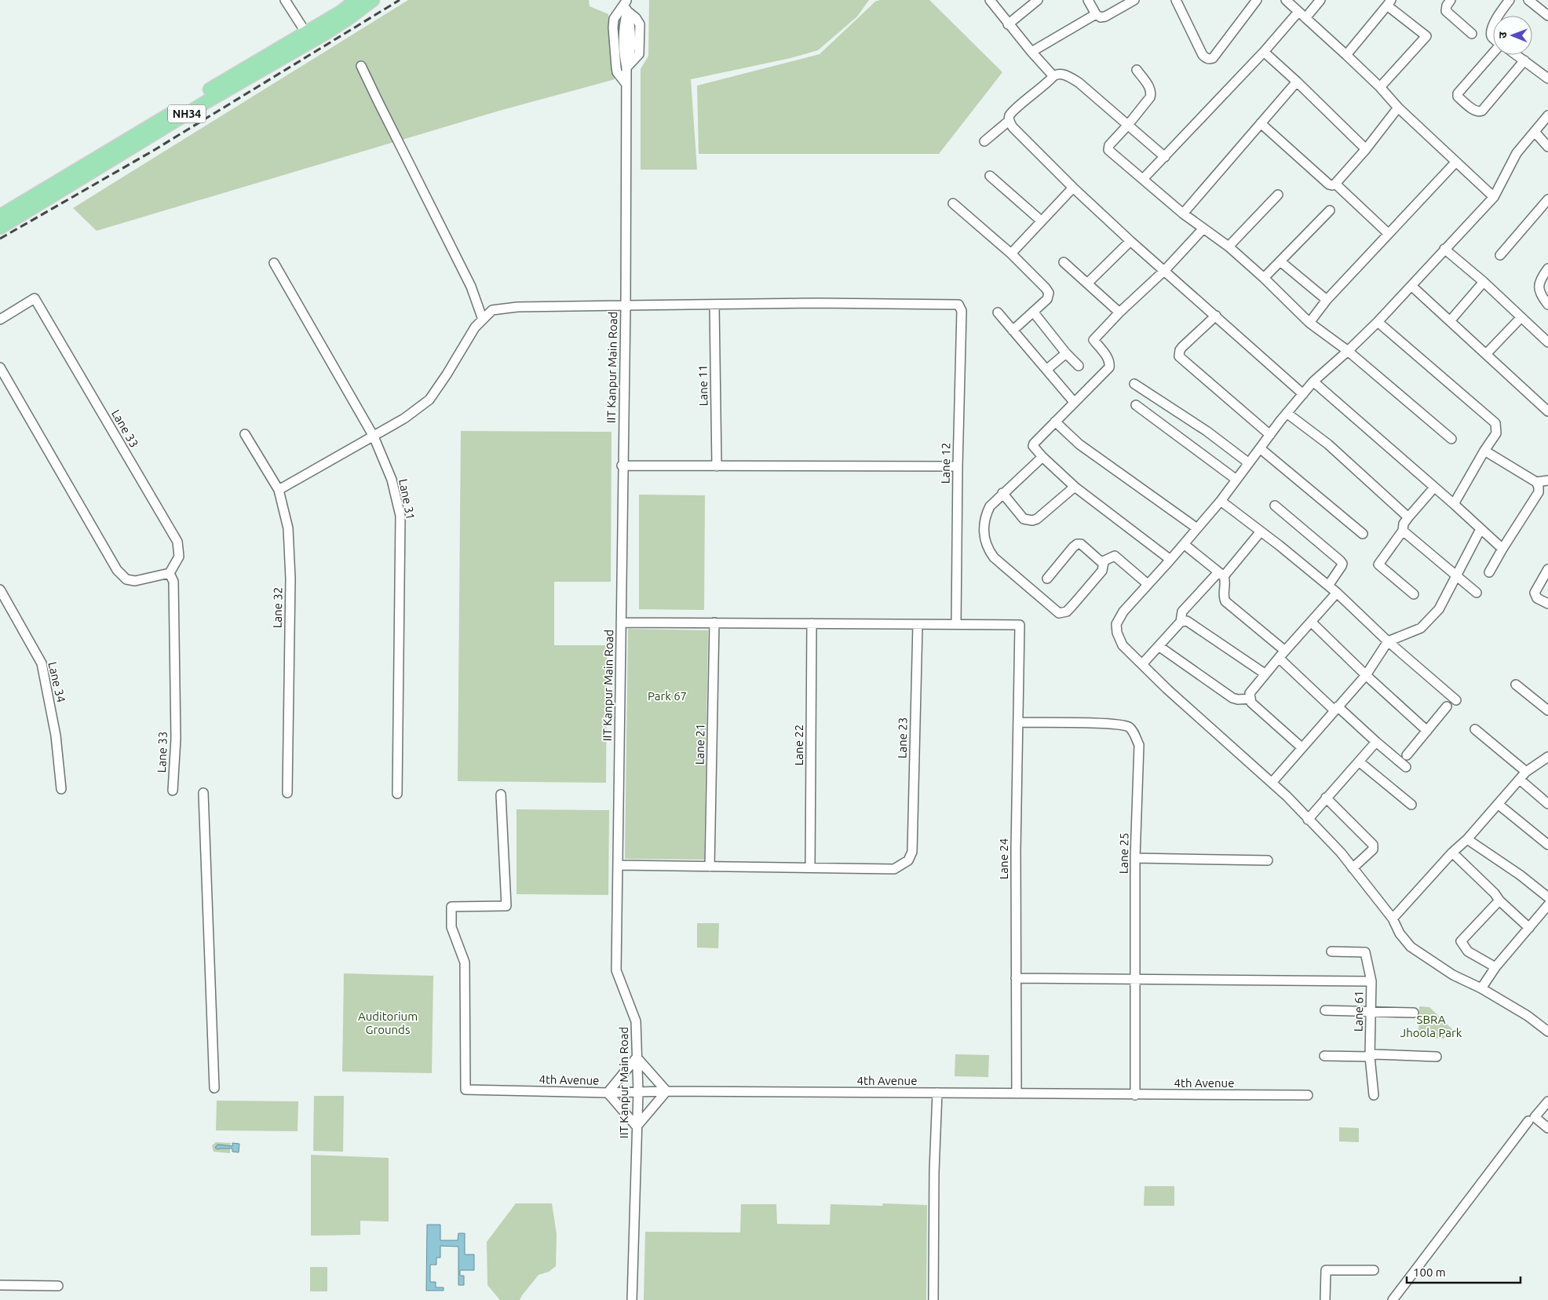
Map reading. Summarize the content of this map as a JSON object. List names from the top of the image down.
{
  "streets": {
    "highway": ["NH34"],
    "street": [
      "IIT Kanpur Main Road",
      "Lane 11",
      "Lane 33",
      "Lane 12",
      "Lane 31",
      "Lane 32",
      "Lane 34",
      "Lane 23",
      "Lane 21",
      "Lane 22",
      "Lane 25",
      "Lane 24",
      "Lane 61",
      "4th Avenue"
    ]
  },
  "crossings": [
    ["IIT Kanpur Main Road", "4th Avenue"],
    ["Lane 11", "Lane 12"],
    ["Lane 12", "Lane 24"],
    ["Lane 23", "Lane 22"],
    ["Lane 25", "Lane 24"],
    ["Lane 25", "Lane 61"],
    ["Lane 25", "4th Avenue"],
    ["Lane 24", "Lane 61"],
    ["Lane 24", "4th Avenue"]
  ],
  "parks": ["Park 67", "Auditorium Grounds", "SBRA Jhoola Park"],
  "scale_bar": "100 m",
  "north": "left"
}
